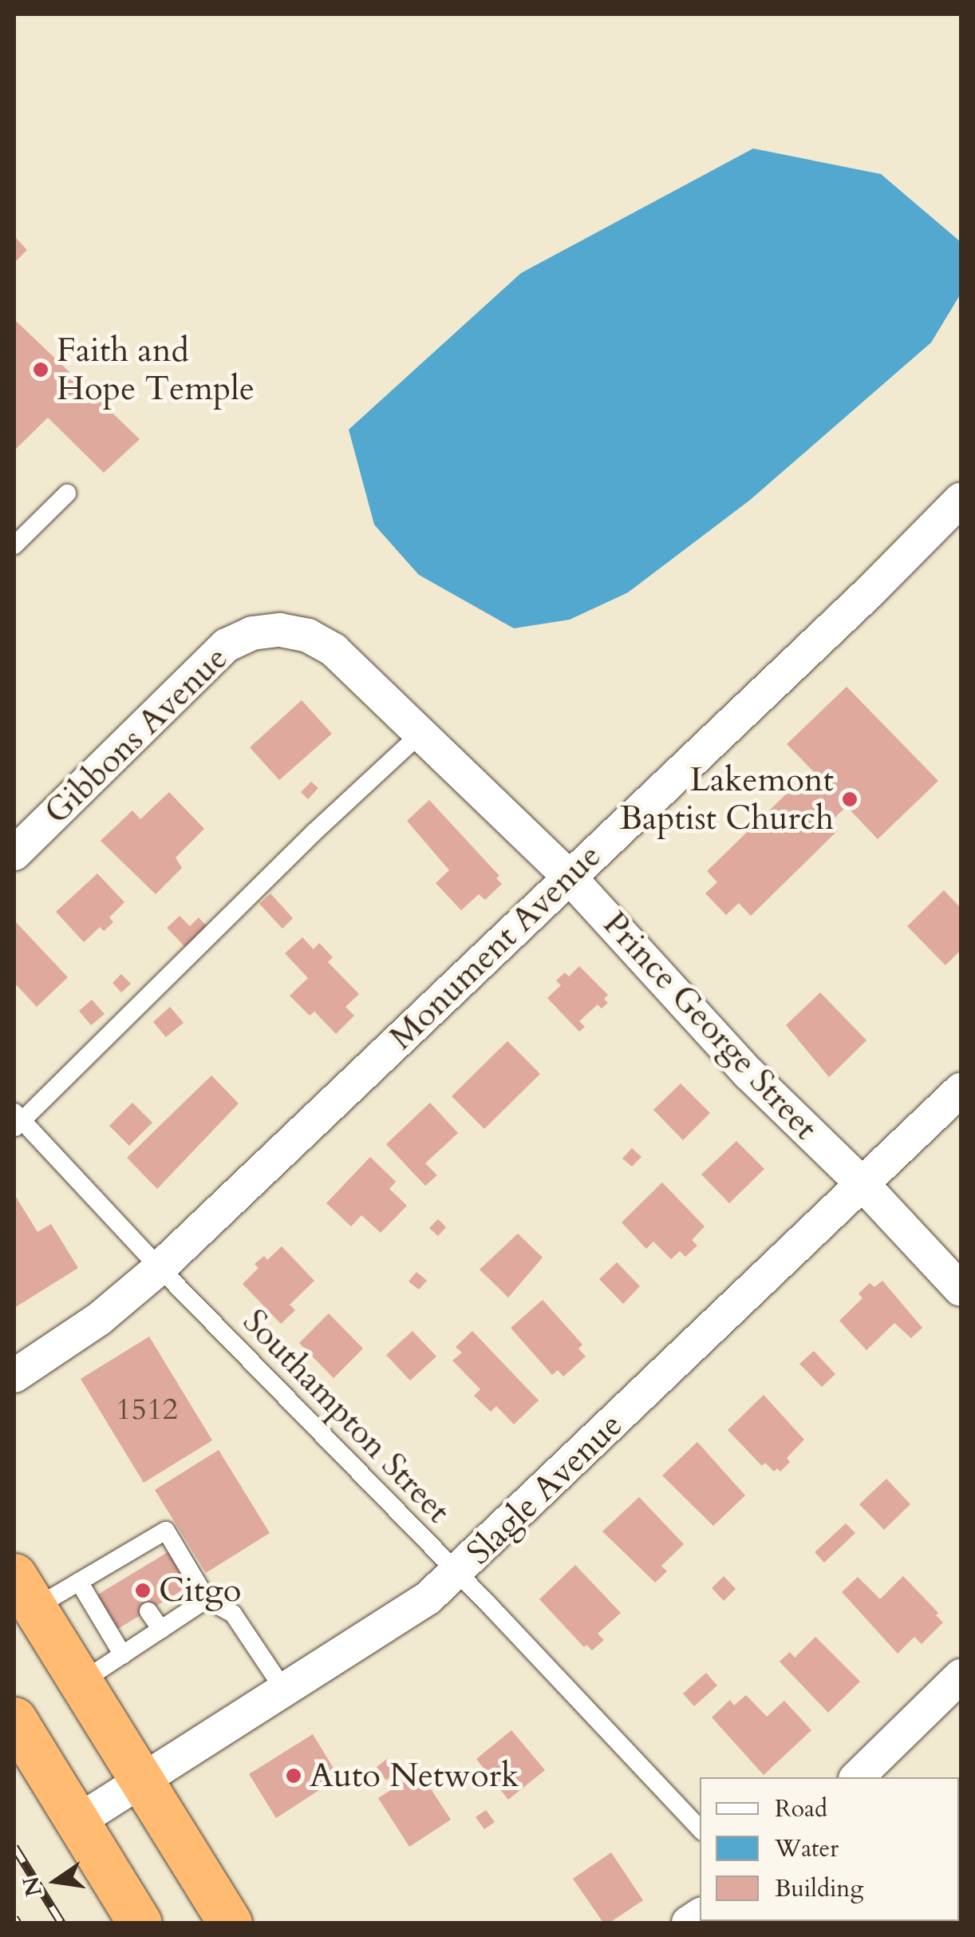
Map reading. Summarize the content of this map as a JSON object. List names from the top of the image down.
{
  "streets": {
    "street": [
      "Gibbons Avenue",
      "Monument Avenue",
      "Prince George Street",
      "Slagle Avenue"
    ],
    "lane": ["Southampton Street"]
  },
  "crossings": [
    ["Gibbons Avenue", "Prince George Street"],
    ["Monument Avenue", "Prince George Street"],
    ["Monument Avenue", "Southampton Street"],
    ["Prince George Street", "Slagle Avenue"],
    ["Southampton Street", "Slagle Avenue"]
  ],
  "places": [
    "Faith and Hope Temple",
    "Lakemont Baptist Church",
    "Citgo",
    "Auto Network"
  ],
  "house_numbers": ["1512"],
  "legend": ["Road", "Water", "Building"],
  "north": "left"
}
